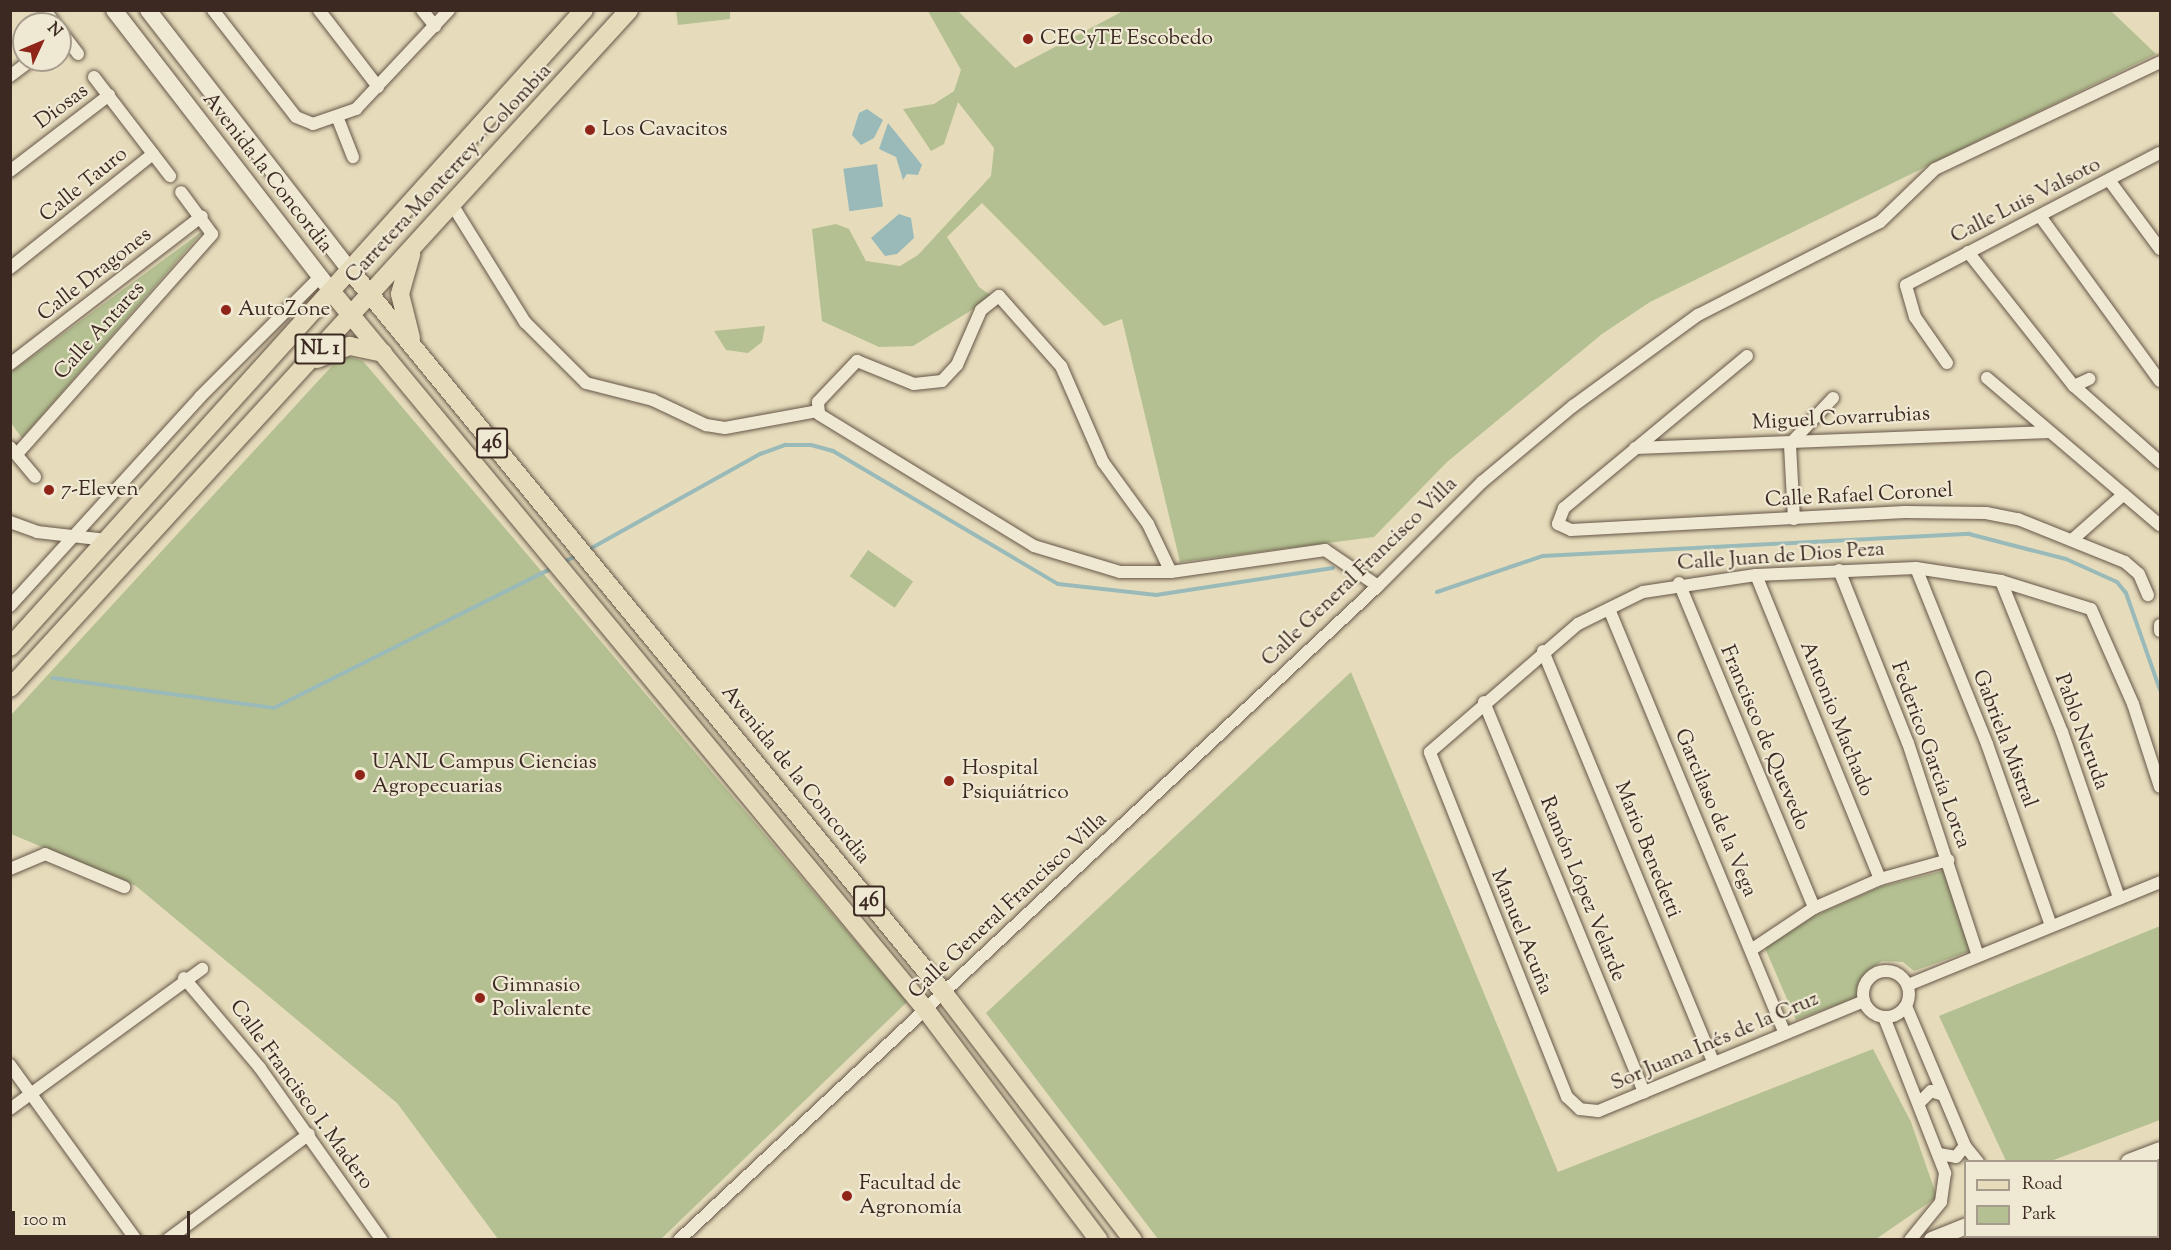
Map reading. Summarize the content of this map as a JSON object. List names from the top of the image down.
{
  "streets": {
    "main road": [
      "Avenida la Concordia",
      "Carretera Monterrey - Colombia",
      "NL 1",
      "46",
      "Avenida de la Concordia"
    ],
    "street": [
      "Diosas",
      "Calle Tauro",
      "Calle Luis Valsoto",
      "Calle Dragones",
      "Calle Antares",
      "Miguel Covarrubias",
      "Calle Rafael Coronel",
      "Calle Juan de Dios Peza",
      "Calle General Francisco Villa",
      "Antonio Machado",
      "Pablo Neruda",
      "Francisco de Quevedo",
      "Gabriela Mistral",
      "Federico García Lorca",
      "Garcilaso de la Vega",
      "Mario Benedetti",
      "Ramón López Velarde",
      "Manuel Acuña",
      "Sor Juana Inés de la Cruz",
      "Calle Francisco I. Madero"
    ]
  },
  "crossings": [
    ["Avenida la Concordia", "Carretera Monterrey - Colombia"],
    ["Avenida la Concordia", "46"],
    ["Avenida la Concordia", "Calle General Francisco Villa"],
    ["Avenida la Concordia", "Avenida de la Concordia"],
    ["Calle Dragones", "Calle Antares"],
    ["Miguel Covarrubias", "Calle Rafael Coronel"],
    ["46", "Calle General Francisco Villa"],
    ["Calle Juan de Dios Peza", "Antonio Machado"],
    ["Calle Juan de Dios Peza", "Pablo Neruda"],
    ["Calle Juan de Dios Peza", "Francisco de Quevedo"],
    ["Calle Juan de Dios Peza", "Gabriela Mistral"],
    ["Calle Juan de Dios Peza", "Federico García Lorca"],
    ["Calle Juan de Dios Peza", "Garcilaso de la Vega"],
    ["Calle Juan de Dios Peza", "Mario Benedetti"],
    ["Calle Juan de Dios Peza", "Ramón López Velarde"],
    ["Calle Juan de Dios Peza", "Manuel Acuña"],
    ["Calle General Francisco Villa", "Avenida de la Concordia"],
    ["Garcilaso de la Vega", "Sor Juana Inés de la Cruz"],
    ["Mario Benedetti", "Sor Juana Inés de la Cruz"],
    ["Ramón López Velarde", "Sor Juana Inés de la Cruz"],
    ["Manuel Acuña", "Sor Juana Inés de la Cruz"]
  ],
  "places": [
    "CECyTE Escobedo",
    "Los Cavacitos",
    "AutoZone",
    "7-Eleven",
    "UANL Campus Ciencias Agropecuarias",
    "Hospital Psiquiátrico",
    "Gimnasio Polivalente",
    "Facultad de Agronomía"
  ],
  "legend": ["Road", "Park"],
  "scale_bar": "100 m",
  "north": "top right"
}
